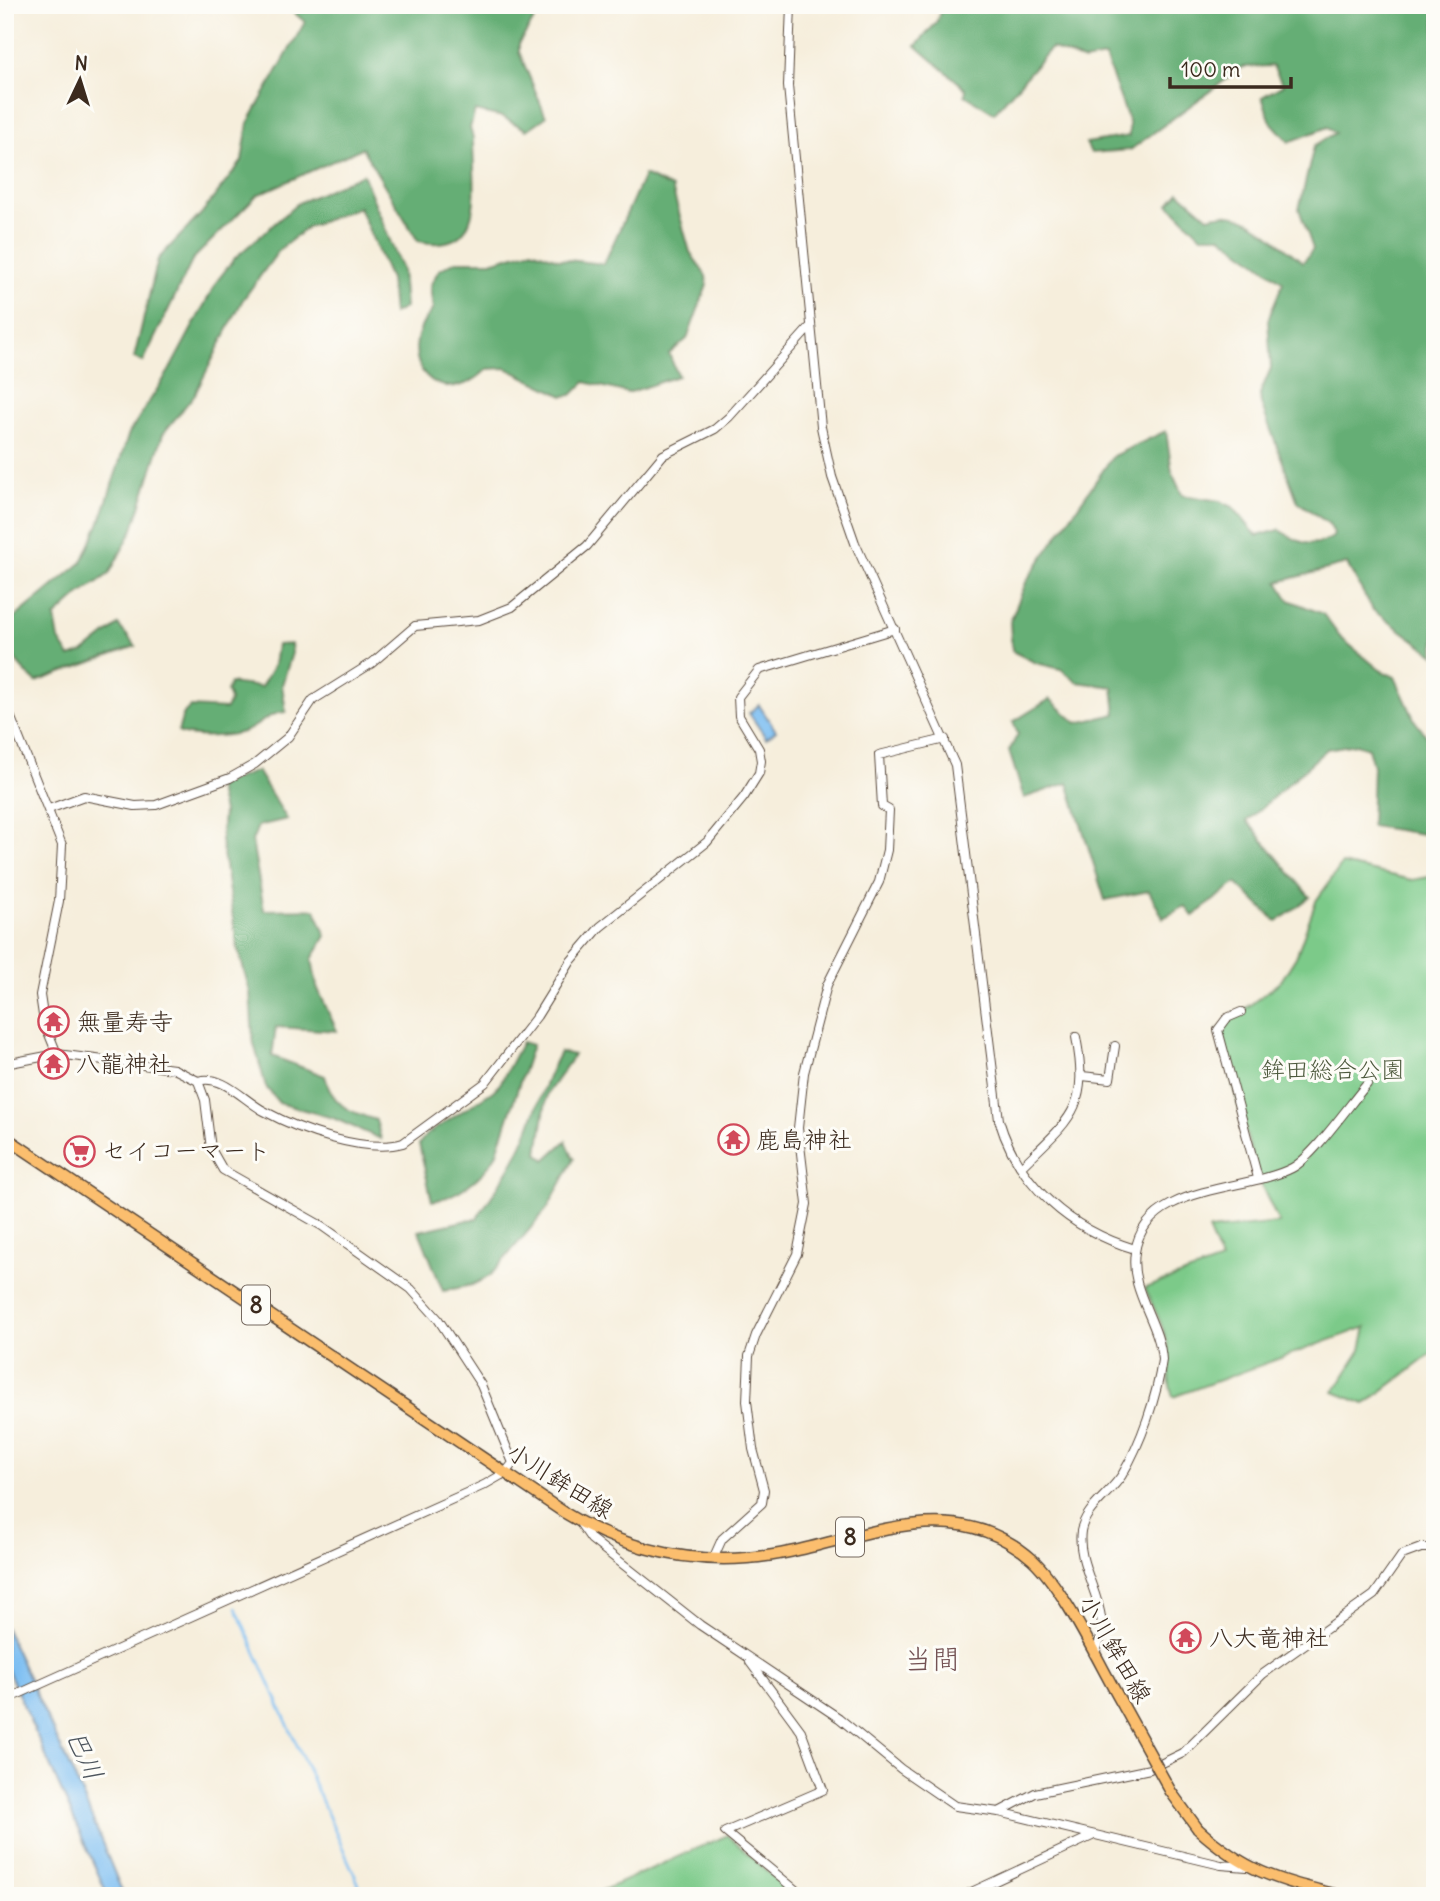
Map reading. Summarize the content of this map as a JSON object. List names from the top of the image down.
{
  "streets": {
    "main road": ["8", "小川鉾田線"]
  },
  "districts": ["当間"],
  "water": ["巴川"],
  "parks": ["鉾田総合公園"],
  "places": {
    "temple": [
      "無量寿寺",
      "八龍神社",
      "鹿島神社",
      "八大竜神社"
    ],
    "supermarket": ["セイコーマート"]
  },
  "scale_bar": "100 m",
  "north": "top"
}
